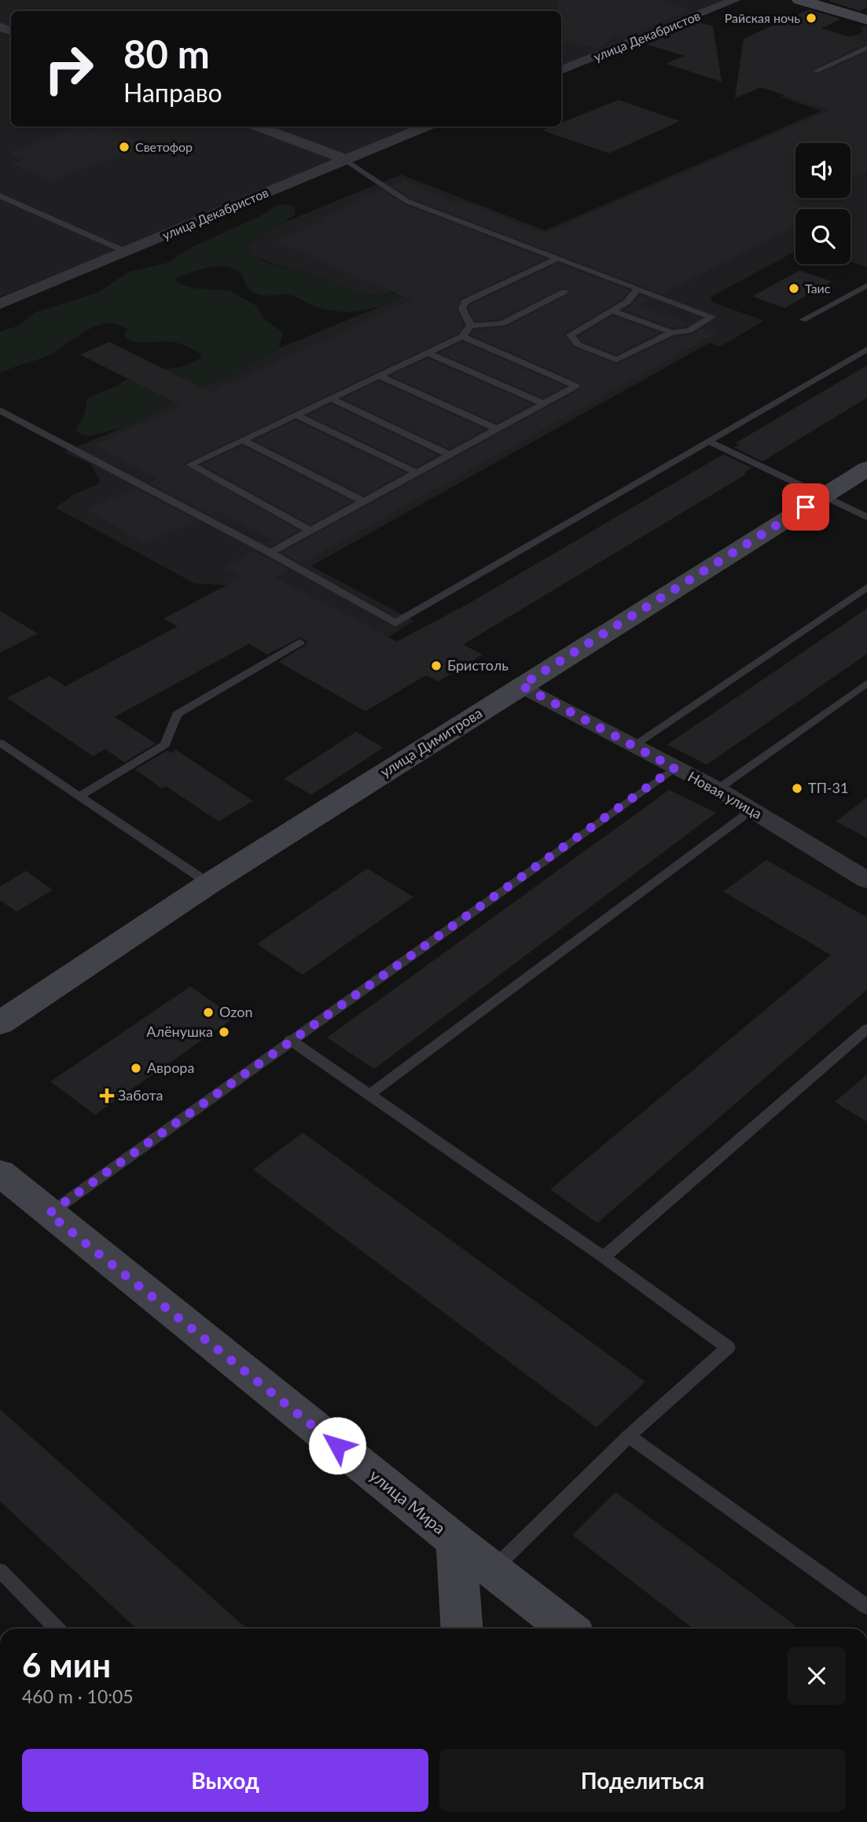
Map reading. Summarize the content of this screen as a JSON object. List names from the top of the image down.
{
  "streets": {
    "street": [
      "улица Декабристов",
      "улица Димитрова",
      "Новая улица",
      "улица Мира"
    ]
  },
  "crossings": [
    ["улица Димитрова", "Новая улица"]
  ],
  "places": {
    "other": [
      "Райская ночь",
      "Светофор",
      "Таис",
      "Бристоль",
      "ТП-31",
      "Ozon",
      "Алёнушка",
      "Аврора"
    ],
    "health": ["Забота"]
  },
  "page": {
    "turn": ["80 m", "Направо"],
    "heading": ["6 мин", "460 m · 10:05"],
    "buttons": ["Выход", "Поделиться"]
  }
}
